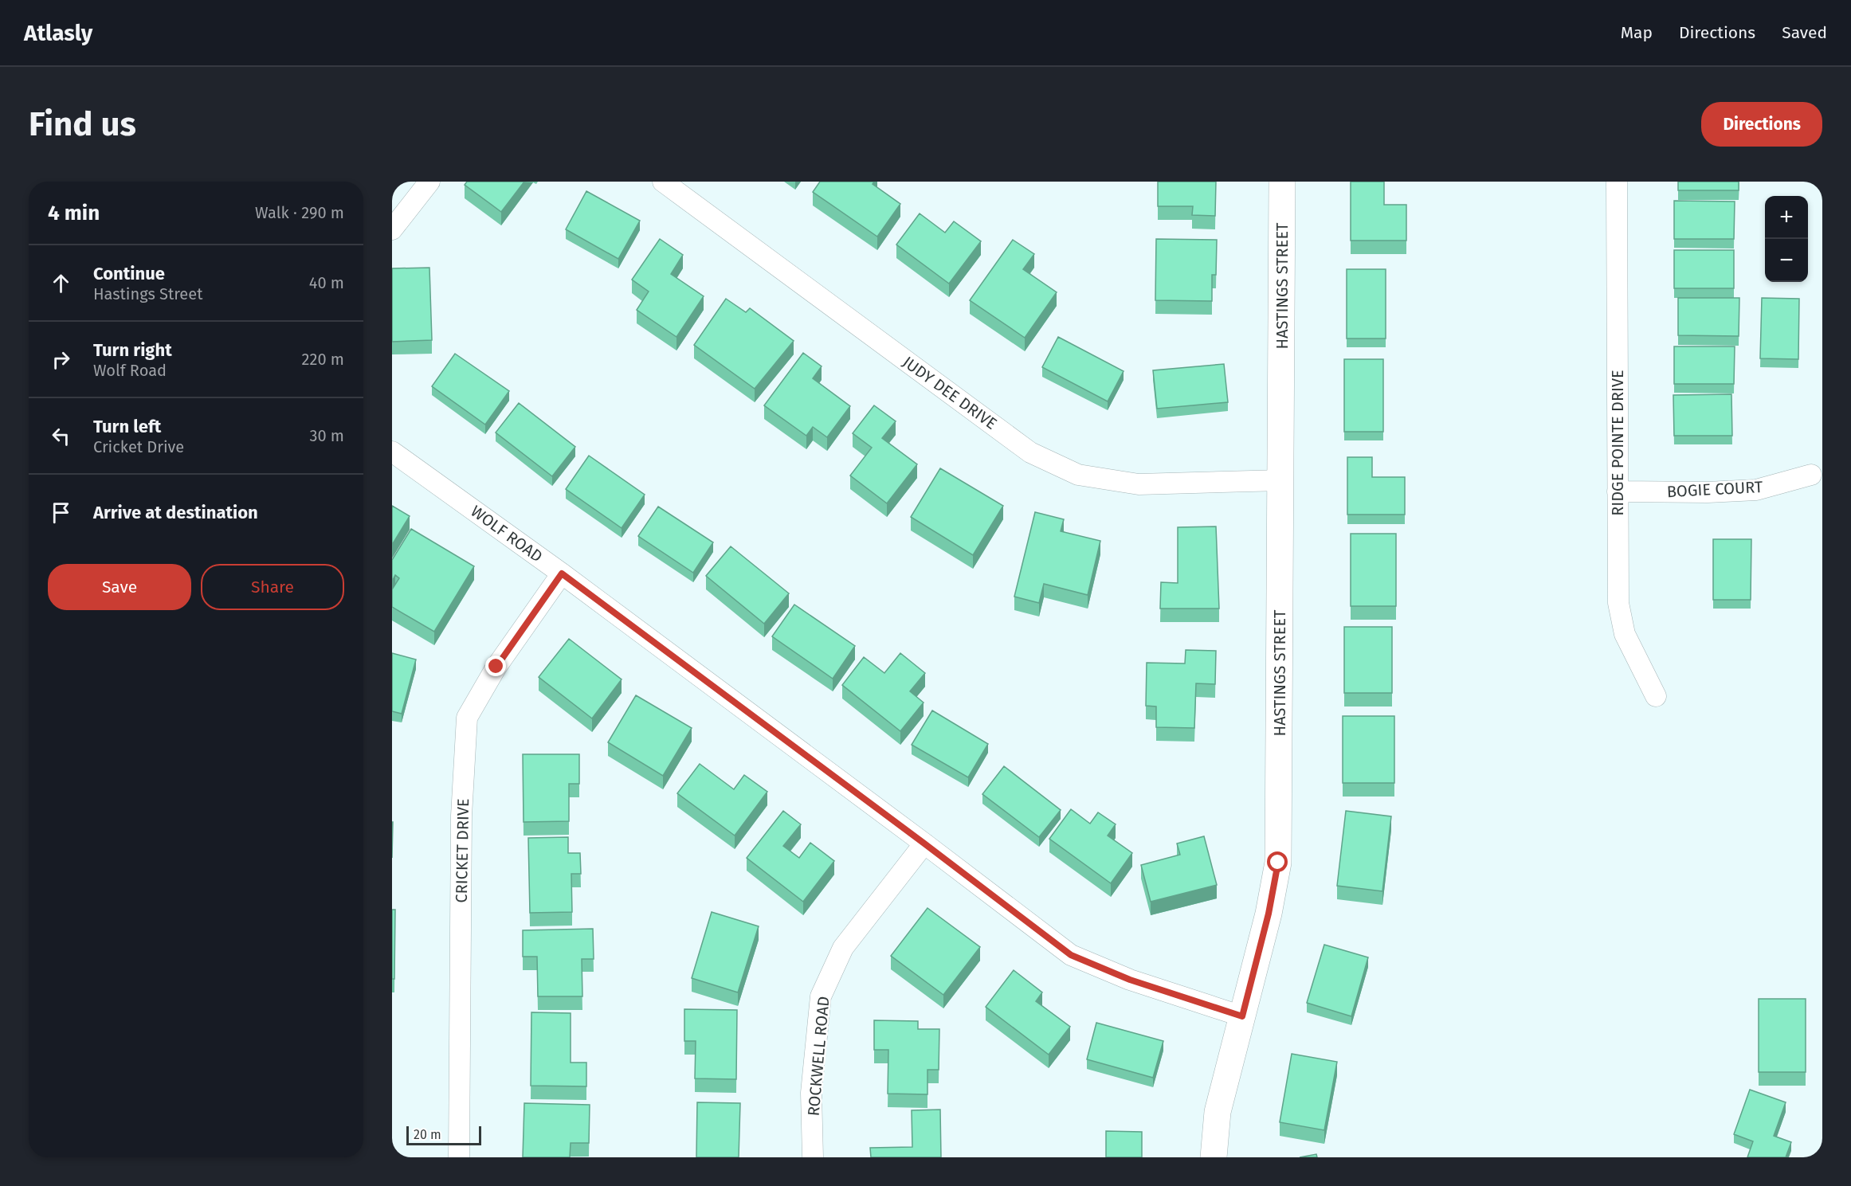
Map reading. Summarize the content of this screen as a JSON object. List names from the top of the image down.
{
  "streets": {
    "street": [
      "HASTINGS STREET",
      "JUDY DEE DRIVE",
      "RIDGE POINTE DRIVE",
      "BOGIE COURT",
      "WOLF ROAD",
      "CRICKET DRIVE",
      "ROCKWELL ROAD"
    ]
  },
  "crossings": [
    ["HASTINGS STREET", "JUDY DEE DRIVE"],
    ["HASTINGS STREET", "WOLF ROAD"],
    ["RIDGE POINTE DRIVE", "BOGIE COURT"],
    ["WOLF ROAD", "CRICKET DRIVE"],
    ["WOLF ROAD", "ROCKWELL ROAD"]
  ],
  "scale_bar": "20 m",
  "page": {
    "header": "Atlasly",
    "nav": ["Map", "Directions", "Saved"],
    "buttons": [
      "Directions",
      ["Save", "Share"]
    ],
    "title": "Find us",
    "heading": ["4 min", "Walk · 290 m"],
    "map_buttons": ["+", "−"],
    "list": [
      ["Continue", "Hastings Street", "40 m"],
      ["Turn right", "Wolf Road", "220 m"],
      ["Turn left", "Cricket Drive", "30 m"],
      "Arrive at destination"
    ],
    "scale": "20 m"
  }
}
